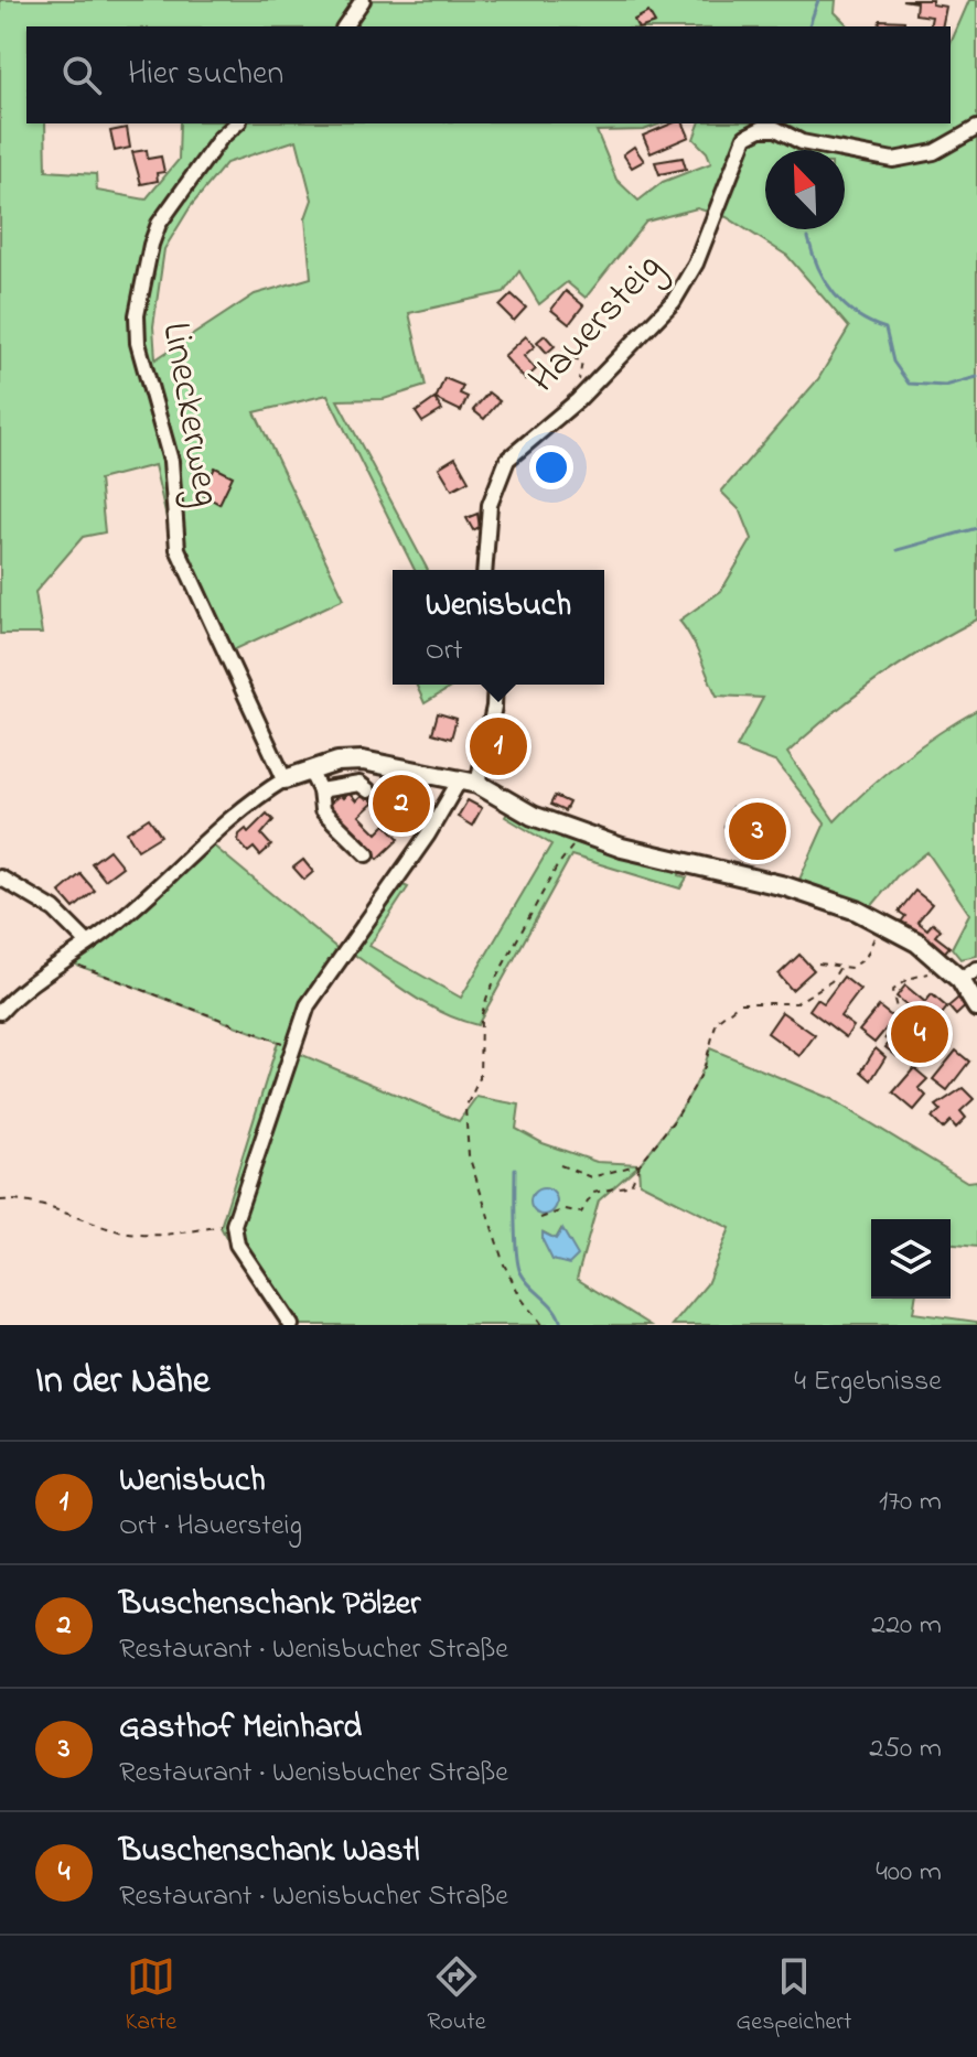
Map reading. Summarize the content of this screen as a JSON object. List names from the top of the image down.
{
  "streets": {
    "street": ["Hauersteig", "Lineckerweg"]
  },
  "north": "top left",
  "page": {
    "search": "Hier suchen",
    "popup": ["Wenisbuch", "Ort"],
    "pins": [
      "1",
      "2",
      "3",
      "4"
    ],
    "heading": ["In der Nähe", "4 Ergebnisse"],
    "list": [
      {
        "mark": "1",
        "name": "Wenisbuch",
        "note": "Ort · Hauersteig",
        "value": "170 m"
      },
      {
        "mark": "2",
        "name": "Buschenschank Pölzer",
        "note": "Restaurant · Wenisbucher Straße",
        "value": "220 m"
      },
      {
        "mark": "3",
        "name": "Gasthof Meinhard",
        "note": "Restaurant · Wenisbucher Straße",
        "value": "250 m"
      },
      {
        "mark": "4",
        "name": "Buschenschank Wastl",
        "note": "Restaurant · Wenisbucher Straße",
        "value": "400 m"
      }
    ],
    "nav": ["Karte", "Route", "Gespeichert"]
  }
}
